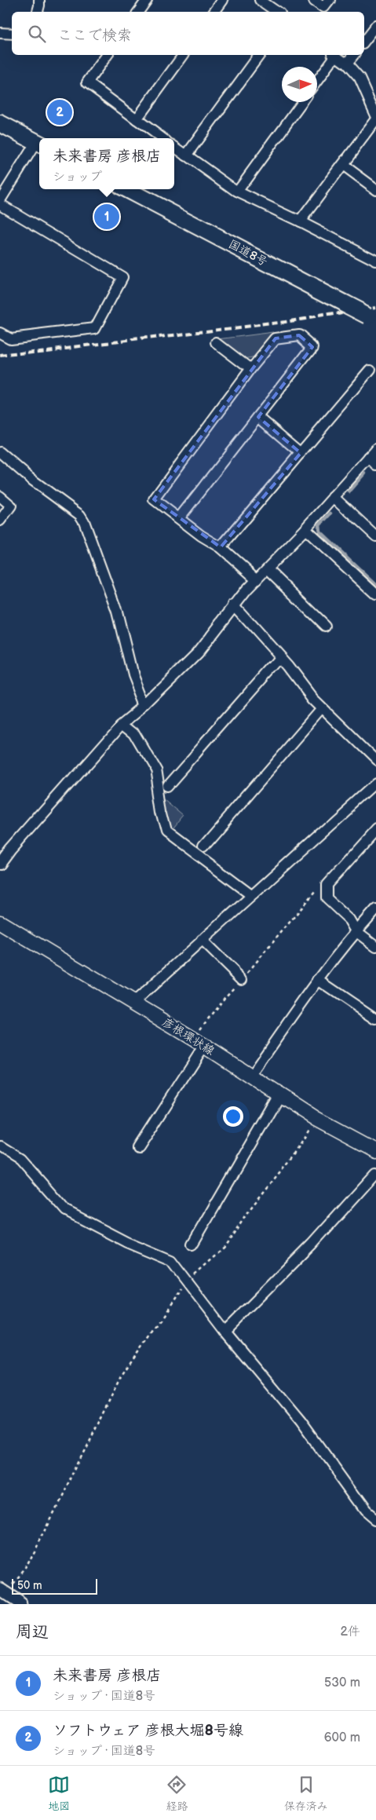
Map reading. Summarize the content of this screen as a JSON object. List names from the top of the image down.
{
  "streets": {
    "highway": ["国道8号"],
    "main road": ["彦根環状線"]
  },
  "scale_bar": "50 m",
  "north": "right",
  "page": {
    "search": "ここで検索",
    "pins": ["2", "1"],
    "popup": ["未来書房 彦根店", "ショップ"],
    "scale": "50 m",
    "heading": ["周辺", "2件"],
    "list": [
      {
        "mark": "1",
        "name": "未来書房 彦根店",
        "note": "ショップ · 国道8号",
        "value": "530 m"
      },
      {
        "mark": "2",
        "name": "ソフトウェア 彦根大堀8号線",
        "note": "ショップ · 国道8号",
        "value": "600 m"
      }
    ],
    "nav": ["地図", "経路", "保存済み"]
  }
}
